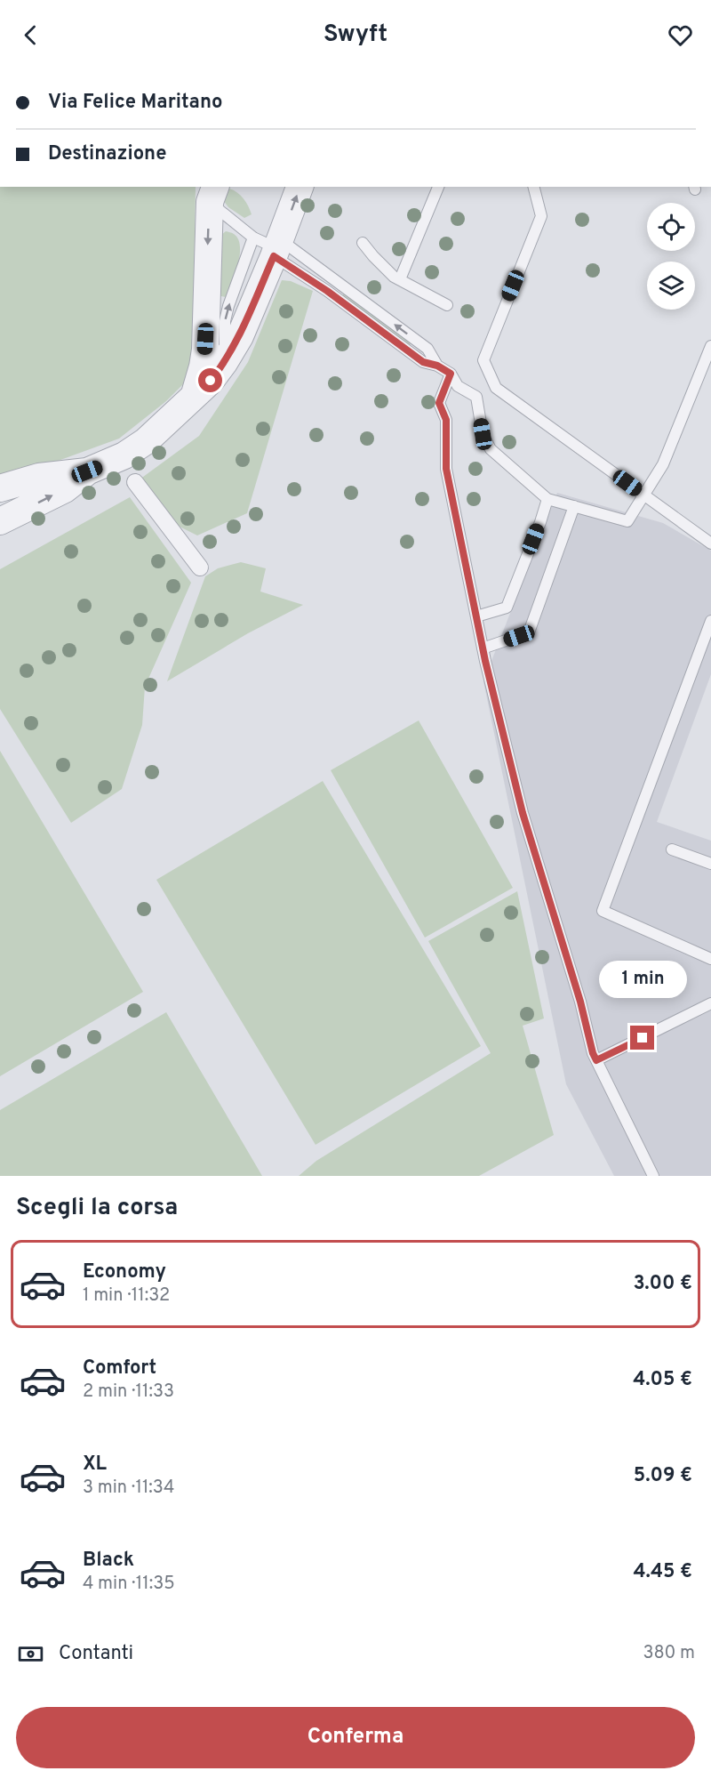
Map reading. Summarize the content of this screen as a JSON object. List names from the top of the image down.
{
  "page": {
    "header": "Swyft",
    "banner": ["Via Felice Maritano", "Destinazione"],
    "bubble": "1 min",
    "heading": "Scegli la corsa",
    "list": [
      {
        "name": "Economy",
        "note": "1 min · 11:32",
        "value": "3.00 €"
      },
      {
        "name": "Comfort",
        "note": "2 min · 11:33",
        "value": "4.05 €"
      },
      {
        "name": "XL",
        "note": "3 min · 11:34",
        "value": "5.09 €"
      },
      {
        "name": "Black",
        "note": "4 min · 11:35",
        "value": "4.45 €"
      }
    ],
    "pay": ["Contanti", "380 m"],
    "buttons": "Conferma"
  }
}
